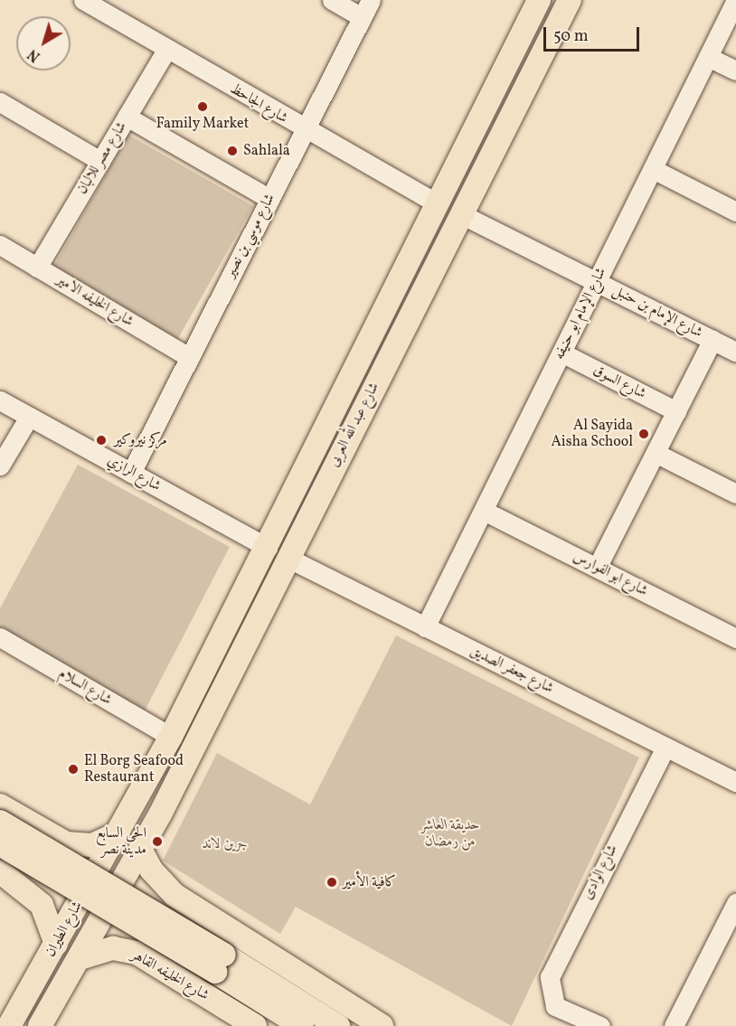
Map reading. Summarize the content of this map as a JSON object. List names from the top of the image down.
{
  "streets": {
    "main road": ["شارع عبد الله العربى", "شارع الطيران", "شارع الخليفه القاهر"],
    "street": [
      "شارع الجاحظ",
      "شارع مصر للالبان",
      "شارع موسي بن نصير",
      "شارع الخليفه الامير",
      "شارع الإمام بن حنبل",
      "شارع الإمام ابو حنيفه",
      "شارع السوق",
      "شارع الرازي",
      "شارع ابو الفوارس",
      "شارع جعفر الصديق",
      "شارع السلام",
      "شارع الوادى"
    ]
  },
  "crossings": [
    ["شارع الجاحظ", "شارع مصر للالبان"],
    ["شارع الجاحظ", "شارع موسي بن نصير"],
    ["شارع الجاحظ", "شارع عبد الله العربى"],
    ["شارع مصر للالبان", "شارع الخليفه الامير"],
    ["شارع موسي بن نصير", "شارع الخليفه الامير"],
    ["شارع موسي بن نصير", "شارع الرازي"],
    ["شارع الإمام بن حنبل", "شارع الإمام ابو حنيفه"],
    ["شارع الإمام بن حنبل", "شارع عبد الله العربى"],
    ["شارع الإمام ابو حنيفه", "شارع السوق"],
    ["شارع الإمام ابو حنيفه", "شارع ابو الفوارس"],
    ["شارع الإمام ابو حنيفه", "شارع جعفر الصديق"],
    ["شارع عبد الله العربى", "شارع الرازي"],
    ["شارع عبد الله العربى", "شارع جعفر الصديق"],
    ["شارع عبد الله العربى", "شارع السلام"],
    ["شارع عبد الله العربى", "شارع الطيران"],
    ["شارع الرازي", "شارع جعفر الصديق"],
    ["شارع جعفر الصديق", "شارع الوادى"],
    ["شارع الطيران", "شارع الخليفه القاهر"]
  ],
  "parks": ["حديقة العاشر من رمضان", "جرين لاند"],
  "places": [
    "Family Market",
    "Sahlala",
    "Al Sayida Aisha School",
    "مركز نيروكير",
    "El Borg Seafood Restaurant",
    "الحى السابع مدينة نصر",
    "كافية الأمير"
  ],
  "scale_bar": "50 m",
  "north": "bottom left"
}
